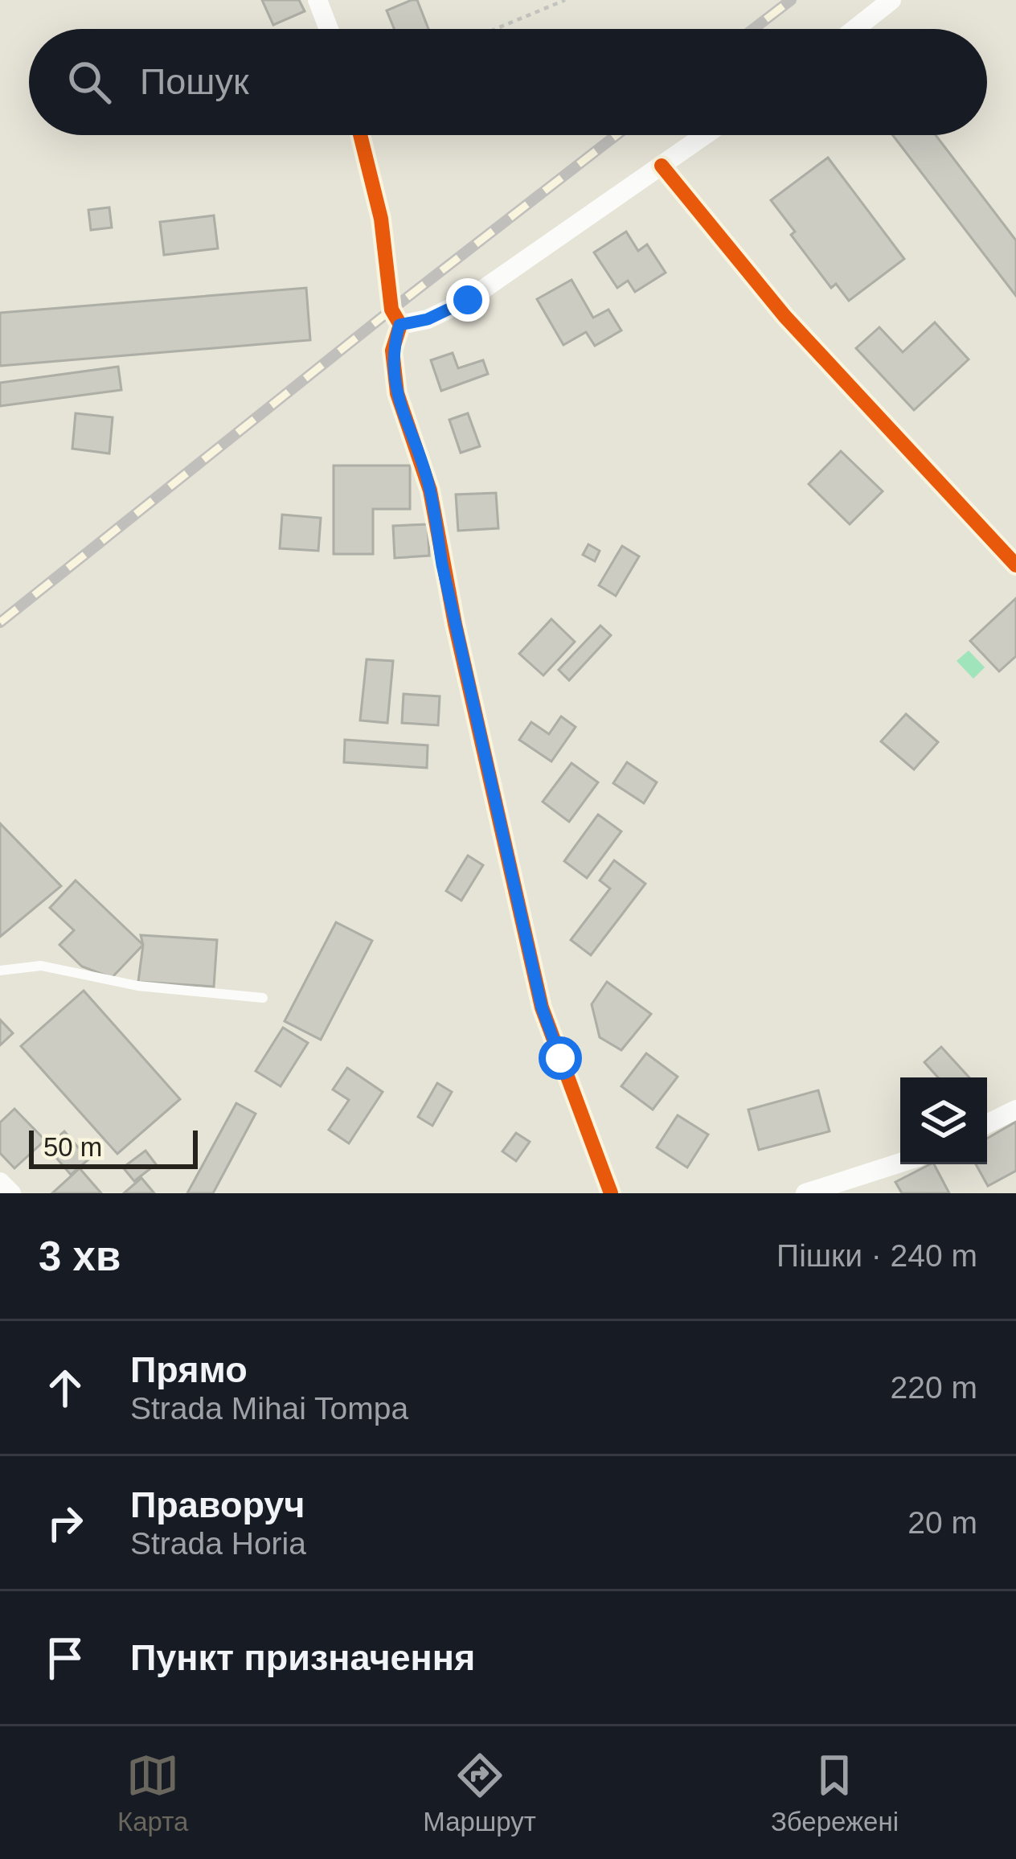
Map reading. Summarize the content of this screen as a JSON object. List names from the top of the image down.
{
  "scale_bar": "50 m",
  "page": {
    "search": "Пошук",
    "scale": "50 m",
    "heading": ["3 хв", "Пішки · 240 m"],
    "list": [
      ["Прямо", "Strada Mihai Tompa", "220 m"],
      ["Праворуч", "Strada Horia", "20 m"],
      "Пункт призначення"
    ],
    "nav": ["Карта", "Маршрут", "Збережені"]
  }
}
